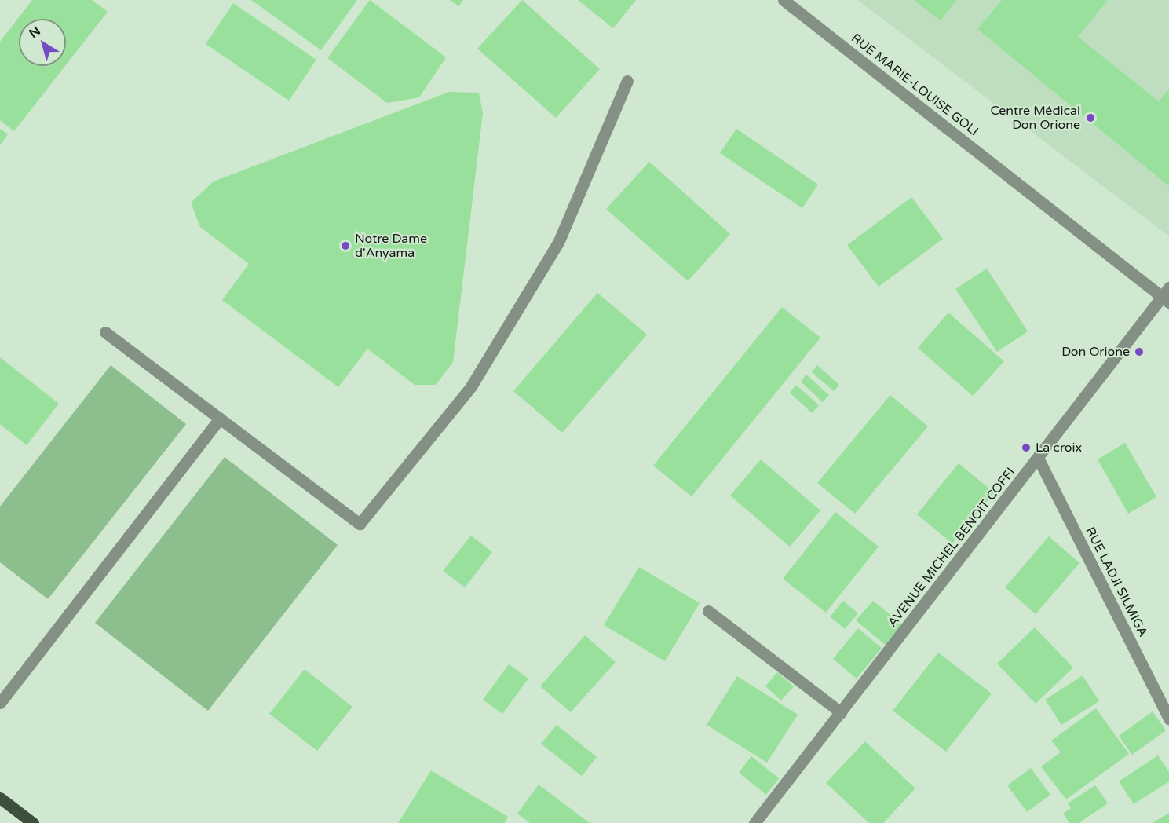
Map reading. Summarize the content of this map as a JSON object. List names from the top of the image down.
{
  "streets": {
    "street": ["RUE MARIE-LOUISE GOLI", "AVENUE MICHEL BENOIT COFFI", "RUE LADJI SILMIGA"]
  },
  "crossings": [
    ["RUE MARIE-LOUISE GOLI", "AVENUE MICHEL BENOIT COFFI"],
    ["AVENUE MICHEL BENOIT COFFI", "RUE LADJI SILMIGA"]
  ],
  "places": [
    "Centre Médical Don Orione",
    "Notre Dame d'Anyama",
    "Don Orione",
    "La croix"
  ],
  "north": "top left"
}
